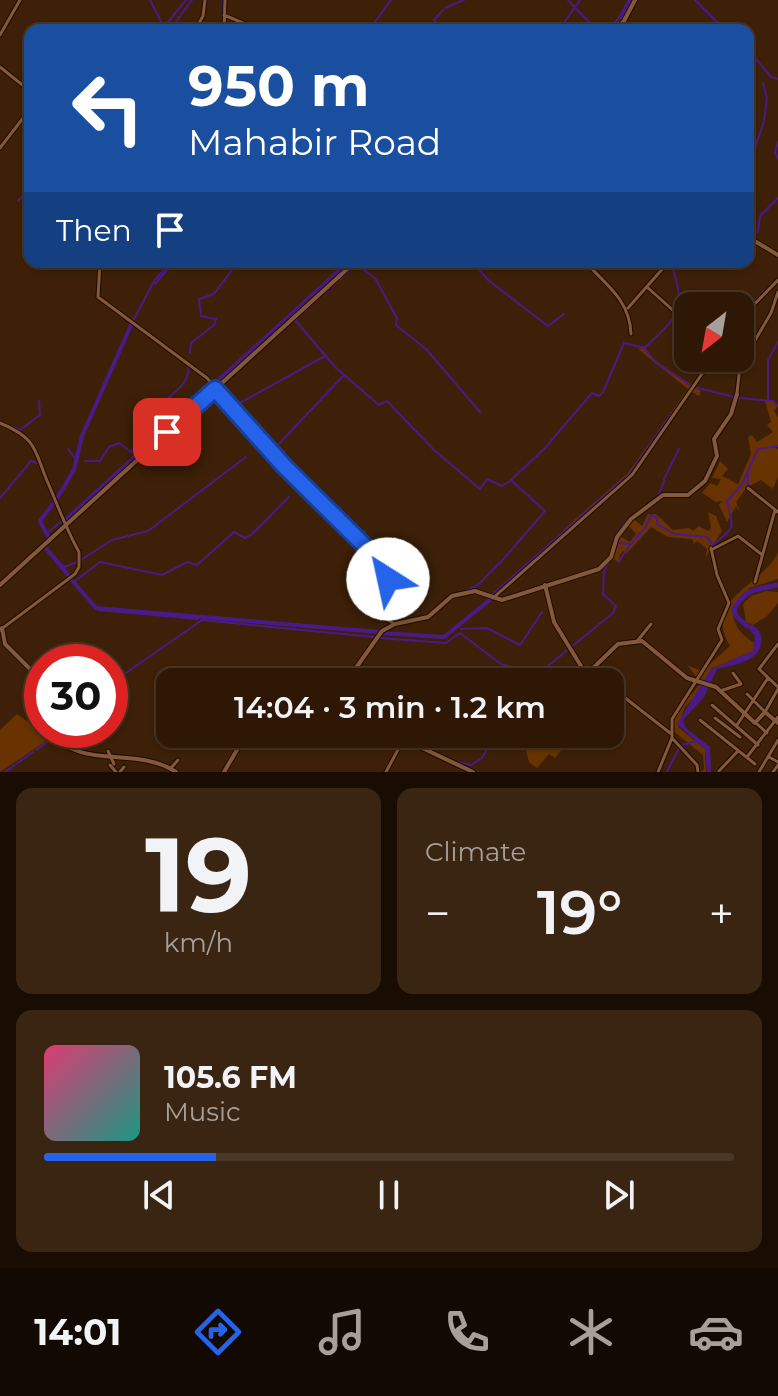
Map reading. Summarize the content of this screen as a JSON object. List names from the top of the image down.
{
  "north": "bottom left",
  "page": {
    "turn": ["950 m", "Mahabir Road"],
    "then": "Then",
    "limit": "30",
    "trip": "14:04 · 3 min · 1.2 km",
    "tile": [
      ["19", "km/h"],
      "Climate"
    ],
    "heat": ["−", "19°", "+"],
    "song": ["105.6 FM", "Music"],
    "tabs": "14:01"
  }
}
